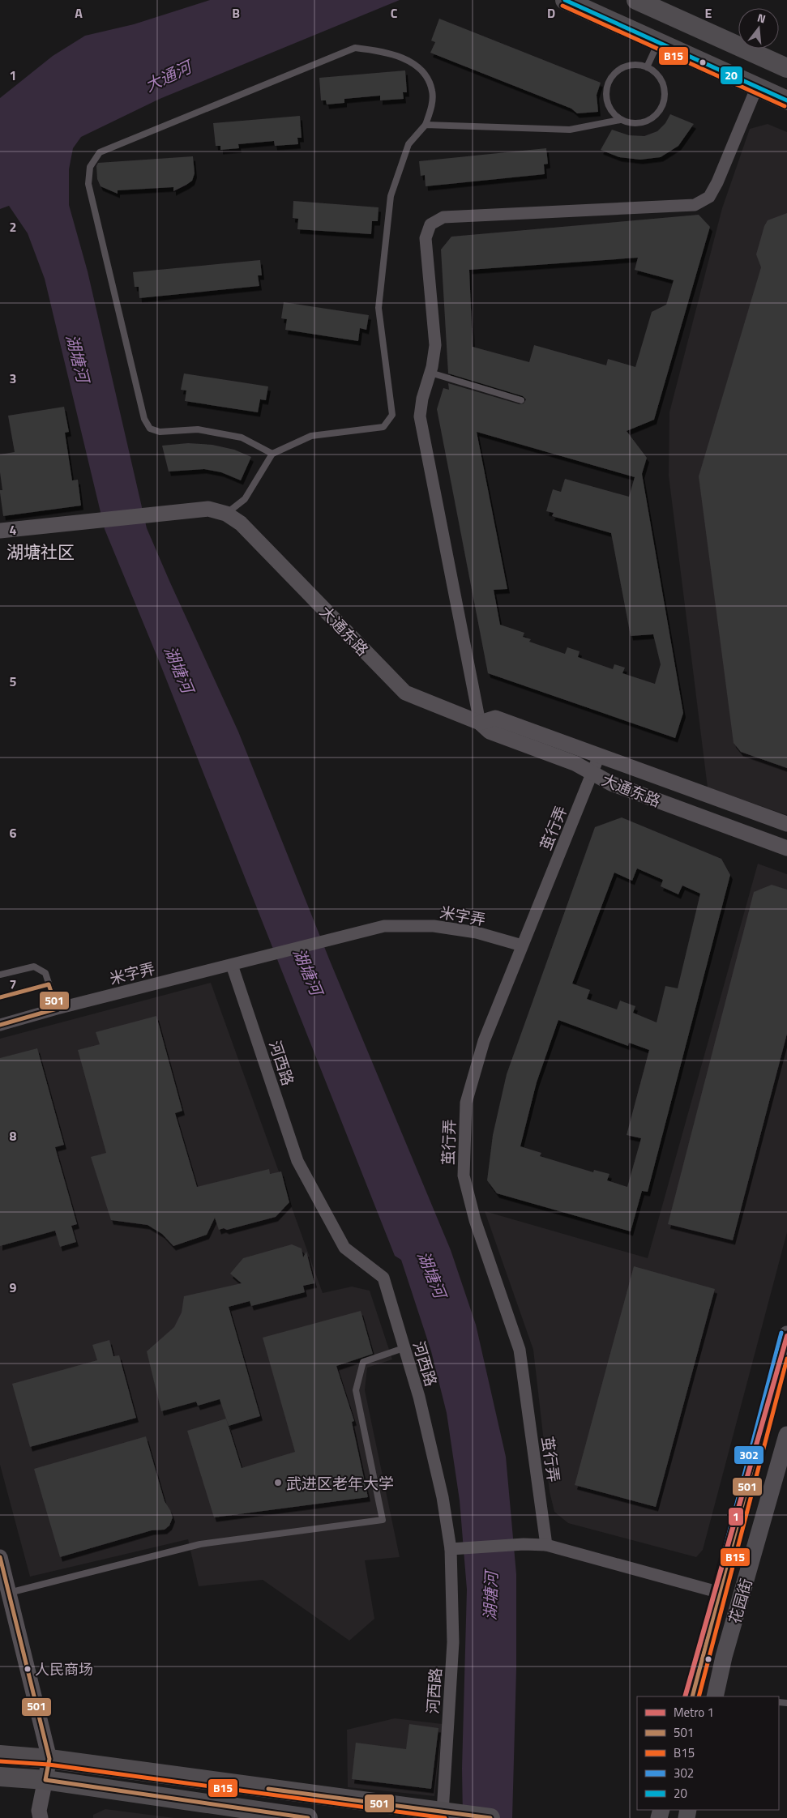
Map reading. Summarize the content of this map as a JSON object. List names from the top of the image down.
{
  "streets": {
    "main road": ["花园街"],
    "street": [
      "大通东路",
      "茧行弄",
      "米字弄",
      "河西路"
    ]
  },
  "crossings": [
    ["大通东路", "茧行弄"],
    ["茧行弄", "米字弄"],
    ["米字弄", "河西路"]
  ],
  "districts": ["湖塘社区"],
  "water": ["大通河", "湖塘河"],
  "places": ["武进区老年大学", "人民商场"],
  "lines": [
    "transit line 20",
    "transit line B15",
    "transit line 501",
    "transit line 302",
    "metro line 1"
  ],
  "legend": [
    "Metro 1",
    "501",
    "B15",
    "302",
    "20"
  ],
  "north": "top",
  "grid": {
    "columns": [
      "A",
      "B",
      "C",
      "D",
      "E"
    ],
    "rows": [
      "1",
      "2",
      "3",
      "4",
      "5",
      "6",
      "7",
      "8",
      "9"
    ]
  }
}
